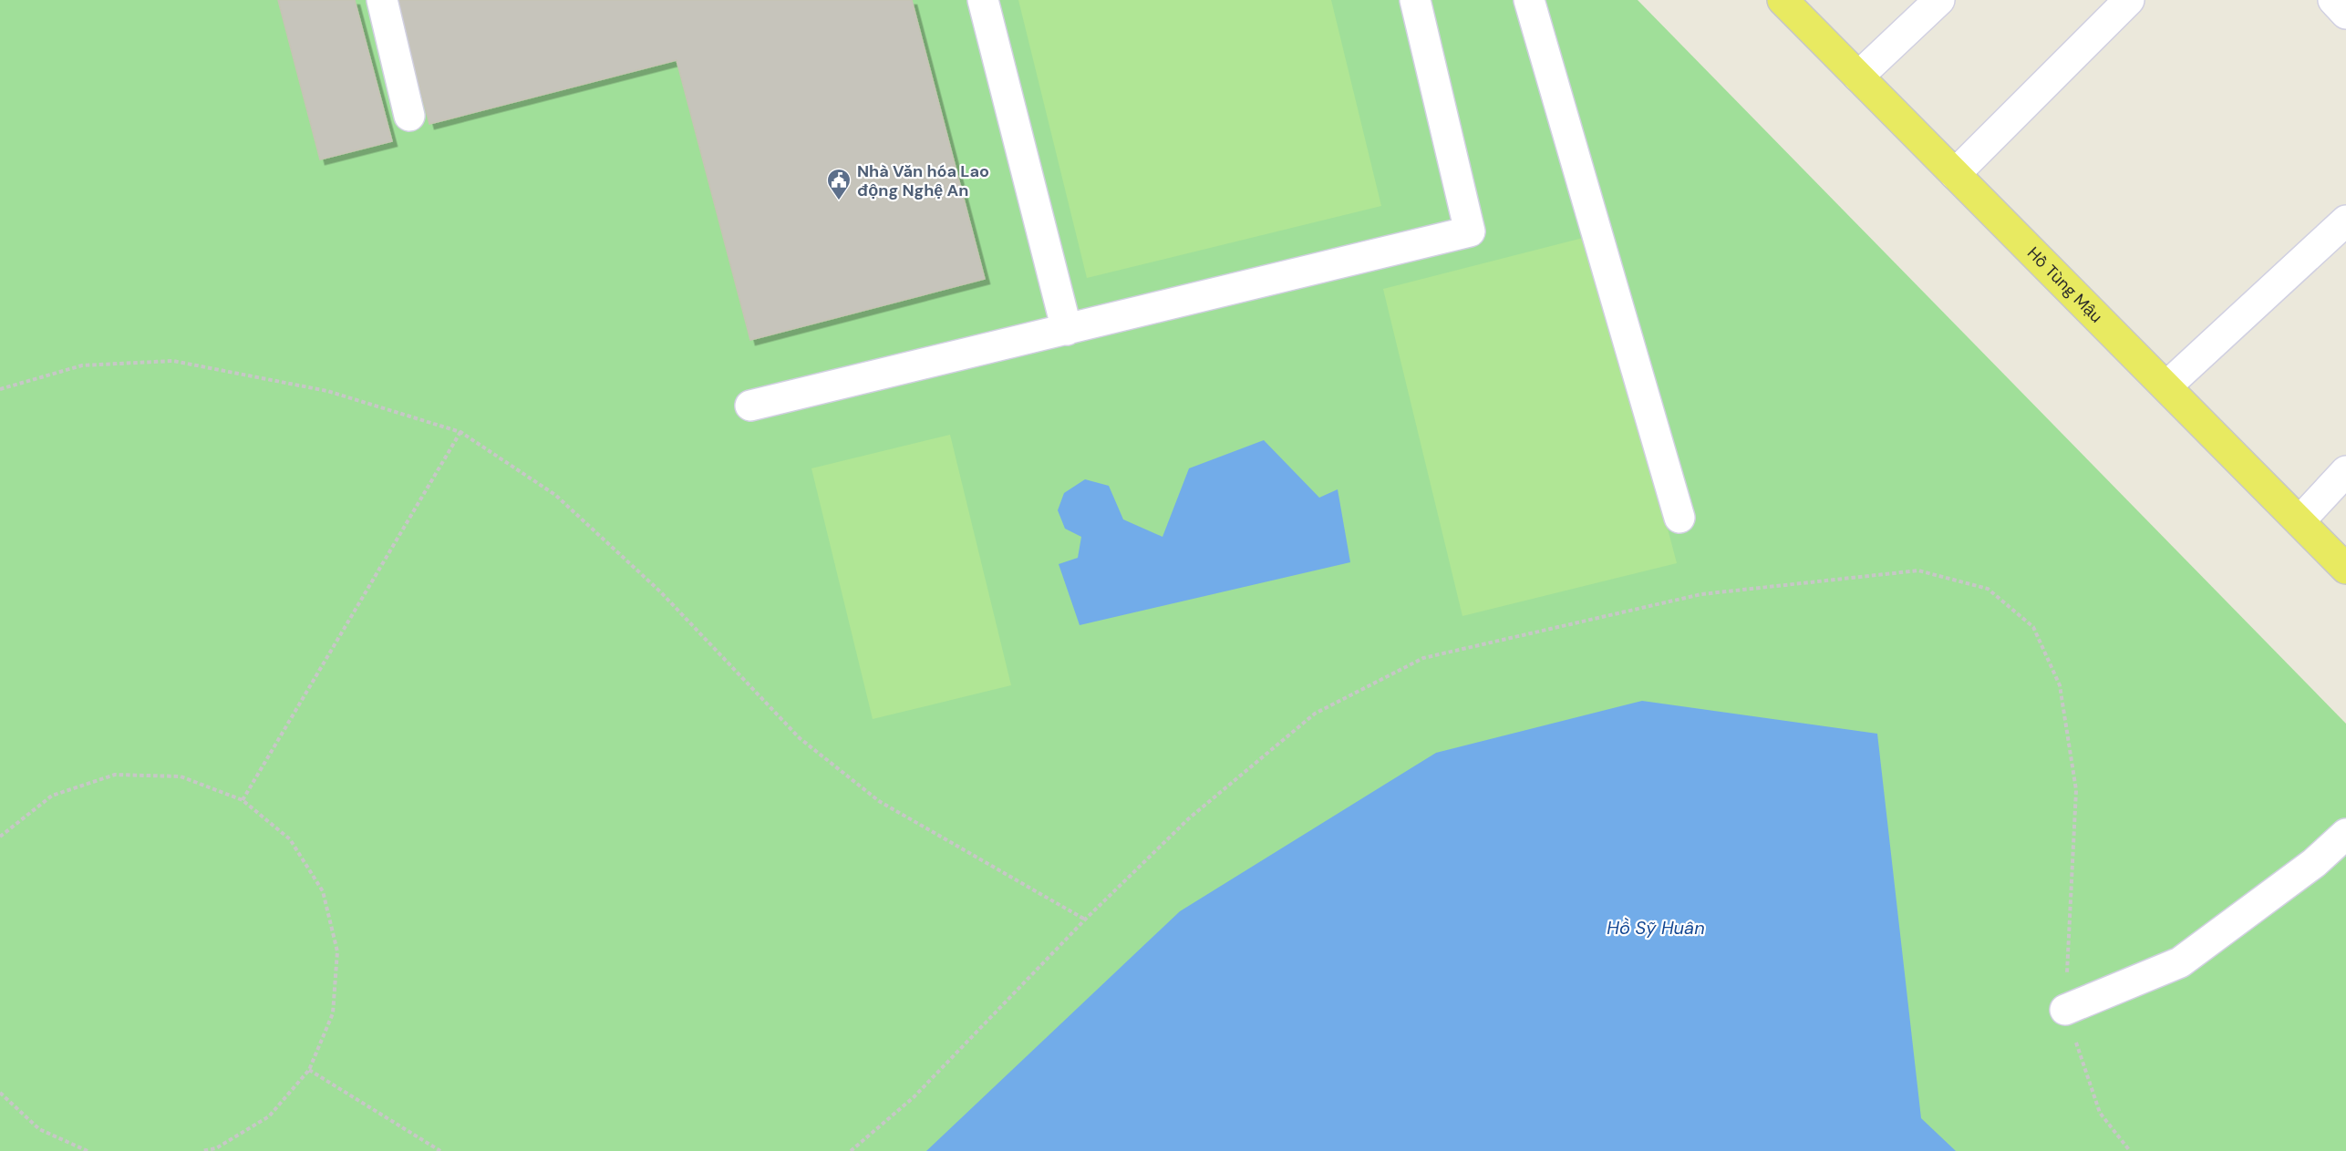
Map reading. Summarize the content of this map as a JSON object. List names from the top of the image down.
{
  "streets": {
    "main road": ["Hồ Tùng Mậu"]
  },
  "water": ["Hồ Sỹ Huân"],
  "places": {
    "public building": ["Nhà Văn hóa Lao động Nghệ An"]
  }
}
